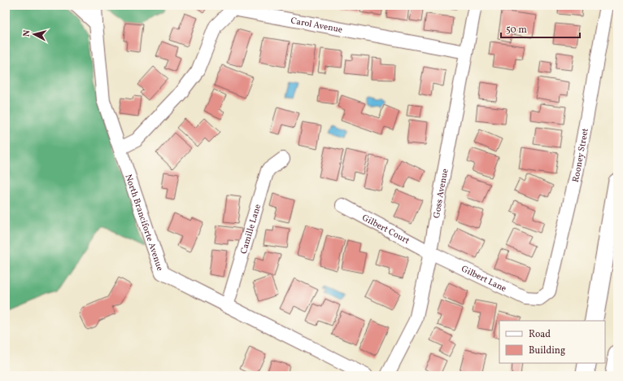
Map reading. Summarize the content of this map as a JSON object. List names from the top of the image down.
{
  "streets": {
    "street": [
      "Carol Avenue",
      "Rooney Street",
      "Goss Avenue",
      "North Branciforte Avenue",
      "Camille Lane",
      "Gilbert Court",
      "Gilbert Lane"
    ]
  },
  "crossings": [
    ["Carol Avenue", "Goss Avenue"],
    ["Carol Avenue", "North Branciforte Avenue"],
    ["Rooney Street", "Gilbert Lane"],
    ["Goss Avenue", "Gilbert Court"],
    ["Goss Avenue", "Gilbert Lane"],
    ["North Branciforte Avenue", "Camille Lane"],
    ["Gilbert Court", "Gilbert Lane"]
  ],
  "legend": ["Road", "Building"],
  "scale_bar": "50 m",
  "north": "left"
}
